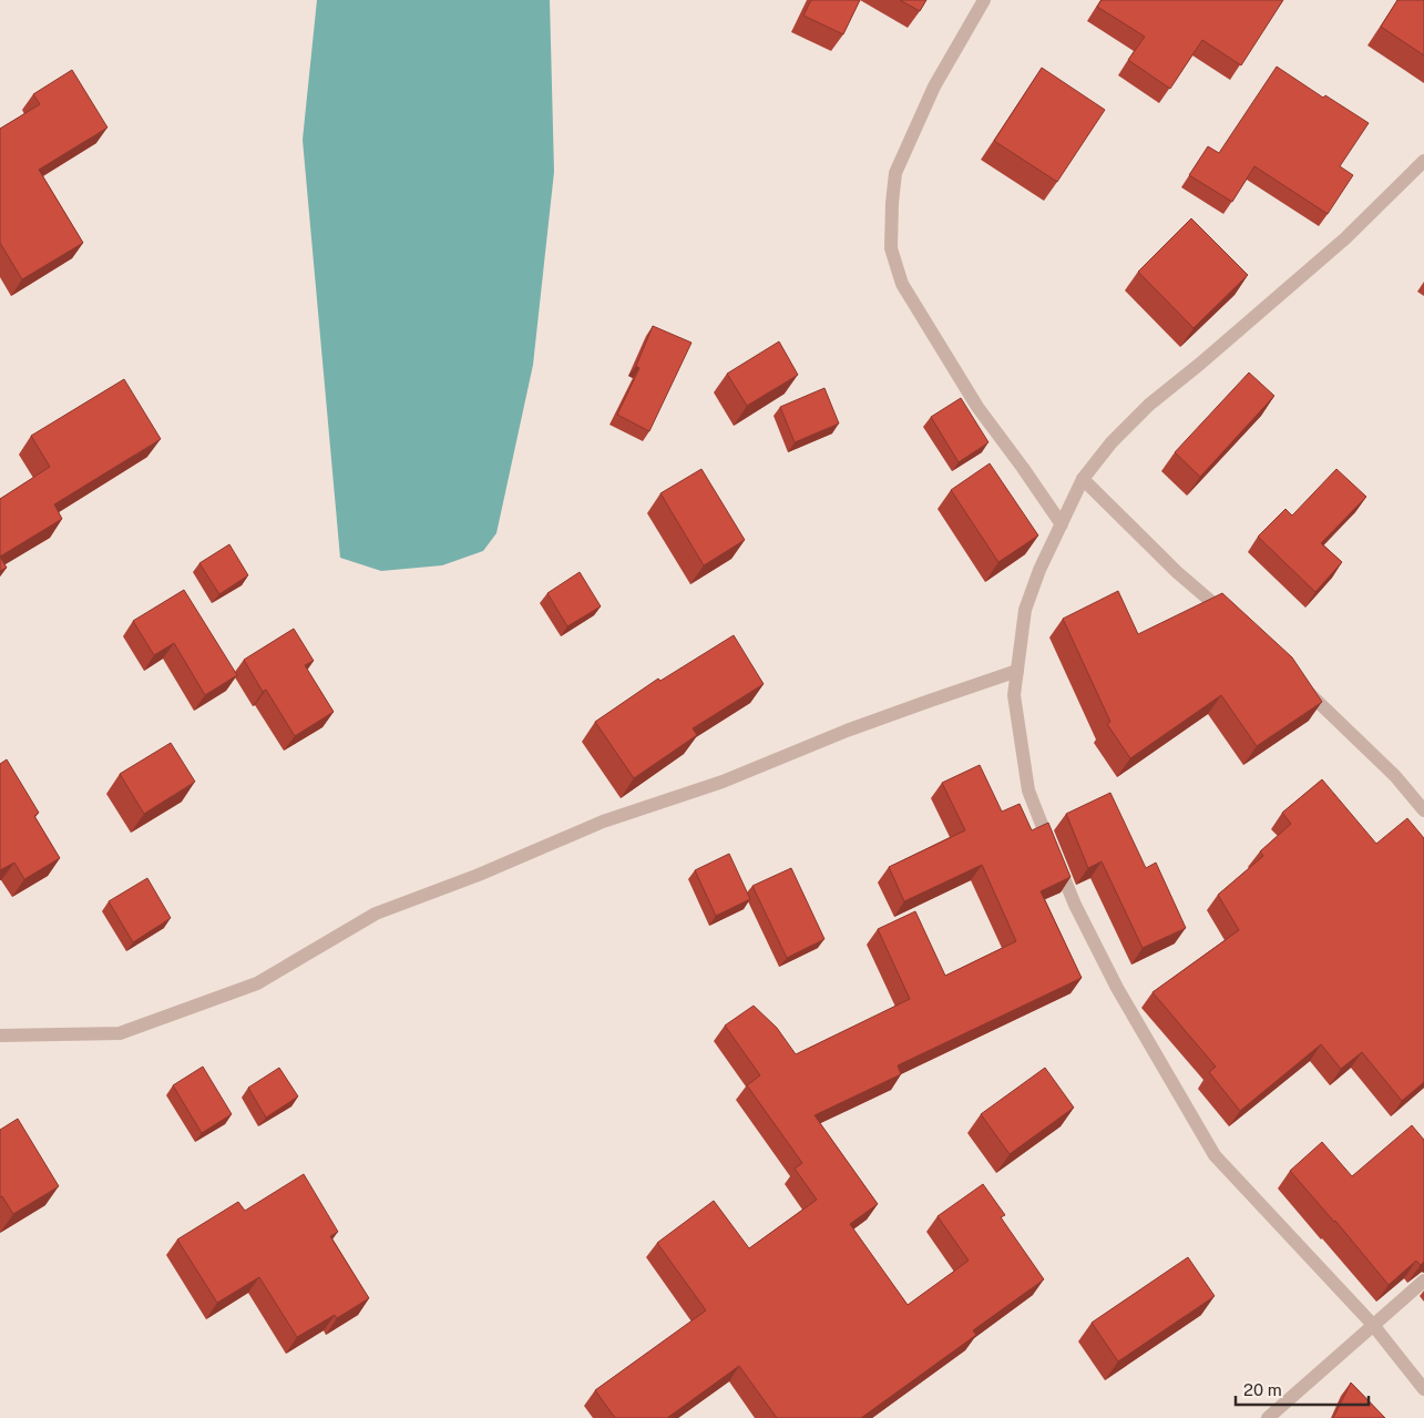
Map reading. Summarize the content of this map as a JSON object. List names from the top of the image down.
{
  "scale_bar": "20 m"
}
